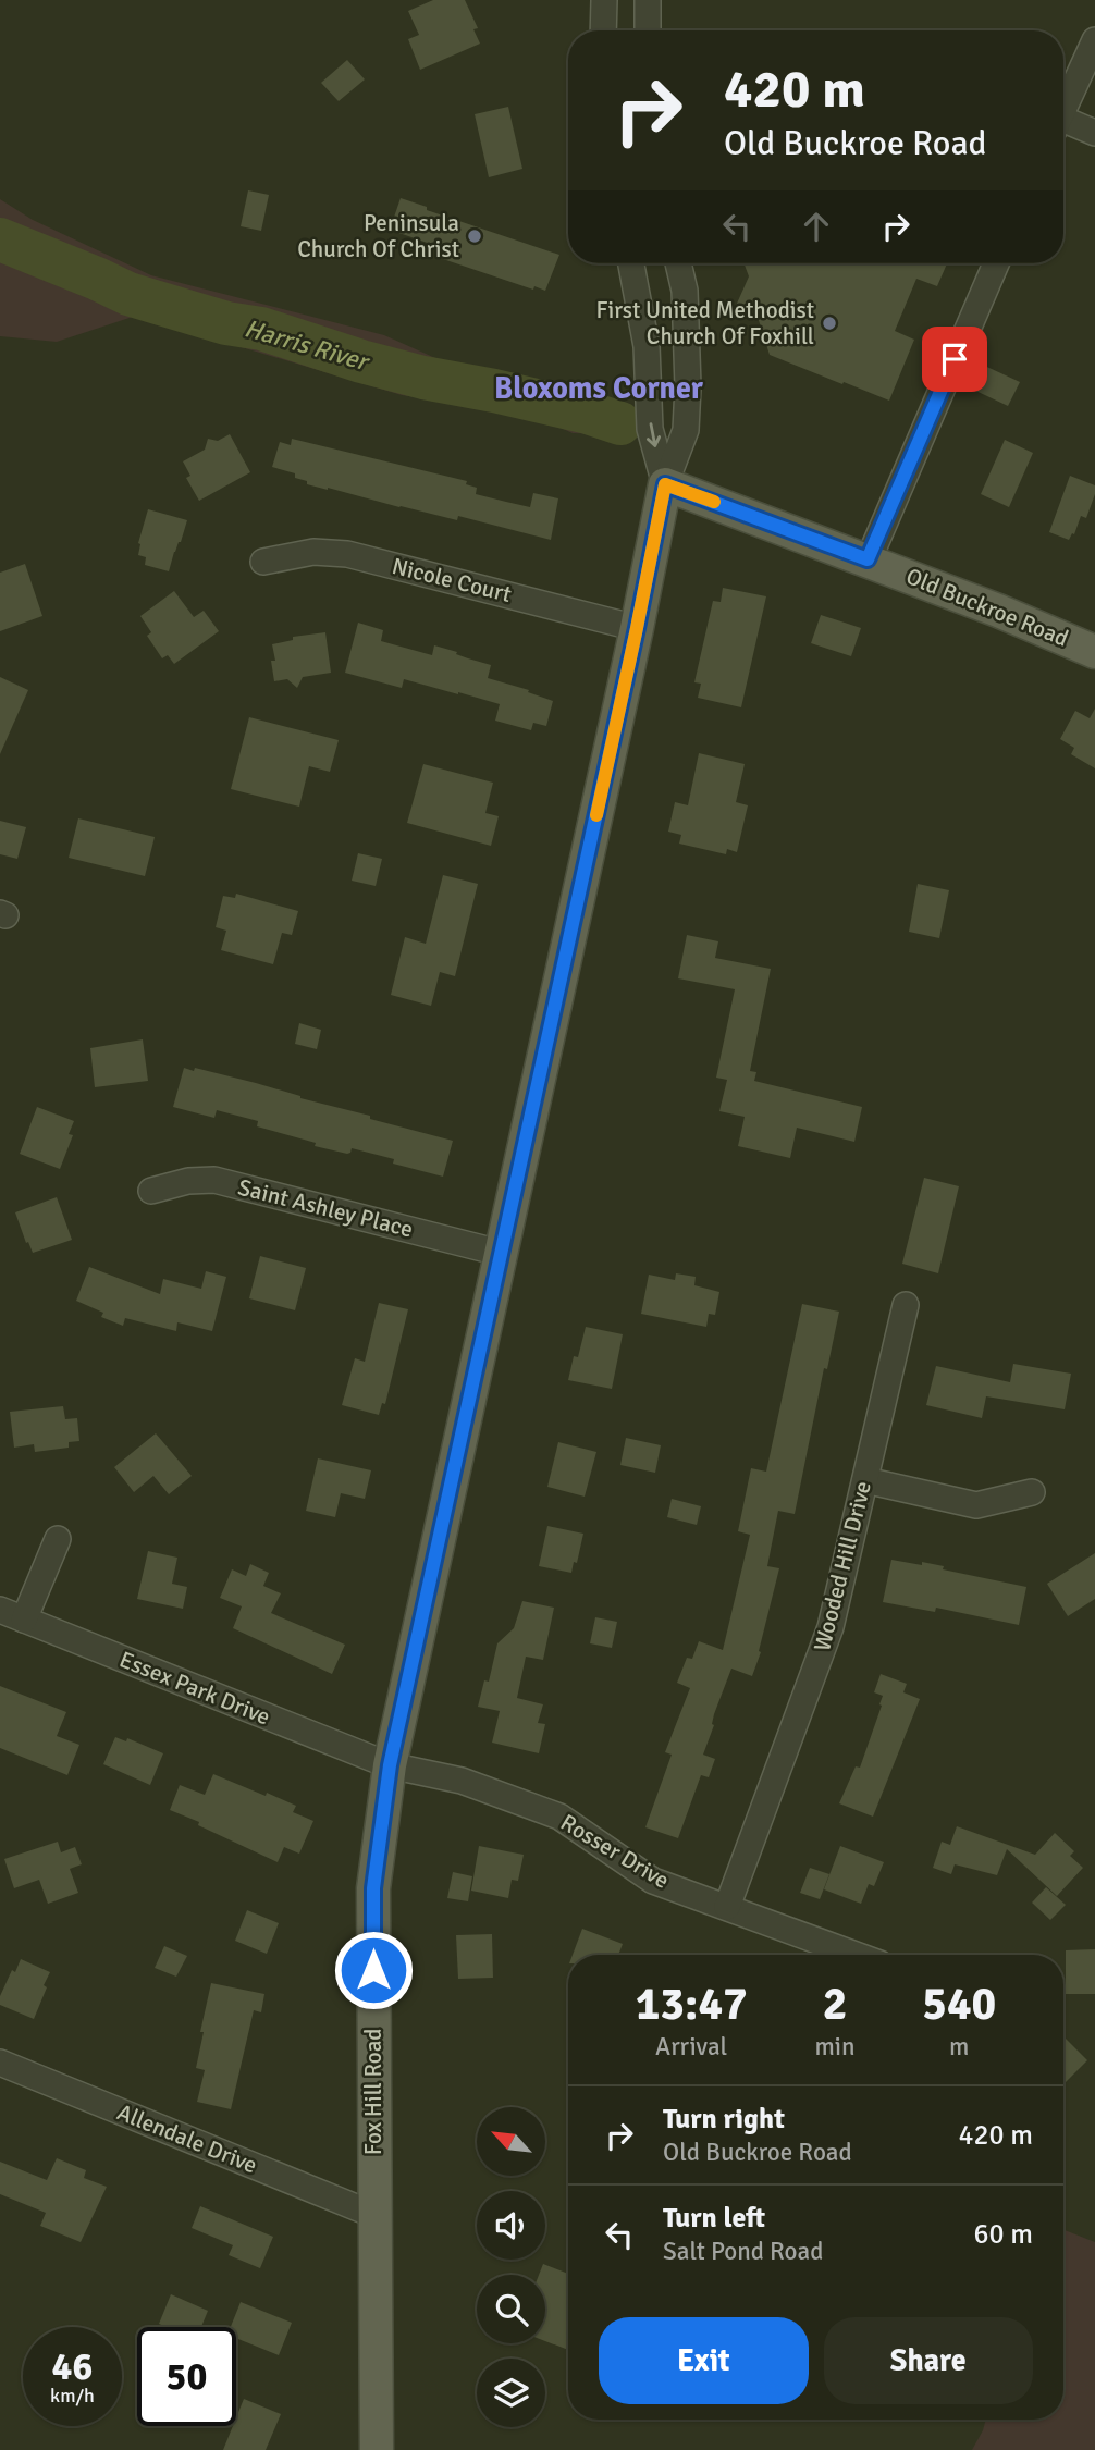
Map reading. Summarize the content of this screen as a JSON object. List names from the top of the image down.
{
  "streets": {
    "main road": ["Old Buckroe Road", "Fox Hill Road"],
    "street": [
      "Nicole Court",
      "Saint Ashley Place",
      "Wooded Hill Drive",
      "Essex Park Drive",
      "Rosser Drive",
      "Allendale Drive"
    ]
  },
  "crossings": [
    ["Nicole Court", "Fox Hill Road"],
    ["Old Buckroe Road", "Fox Hill Road"],
    ["Saint Ashley Place", "Fox Hill Road"],
    ["Wooded Hill Drive", "Rosser Drive"],
    ["Essex Park Drive", "Rosser Drive"],
    ["Essex Park Drive", "Fox Hill Road"],
    ["Rosser Drive", "Fox Hill Road"],
    ["Fox Hill Road", "Allendale Drive"]
  ],
  "districts": ["Bloxoms Corner"],
  "water": ["Harris River"],
  "places": ["Peninsula Church Of Christ", "First United Methodist Church Of Foxhill"],
  "north": "top left",
  "page": {
    "turn": ["420 m", "Old Buckroe Road"],
    "eta": [
      "13:47",
      "Arrival",
      "2",
      "min",
      "540",
      "m"
    ],
    "list": [
      {
        "name": "Turn right",
        "note": "Old Buckroe Road",
        "value": "420 m"
      },
      {
        "name": "Turn left",
        "note": "Salt Pond Road",
        "value": "60 m"
      }
    ],
    "buttons": ["Exit", "Share"],
    "speed": "46 km/h",
    "limit": "50"
  }
}
